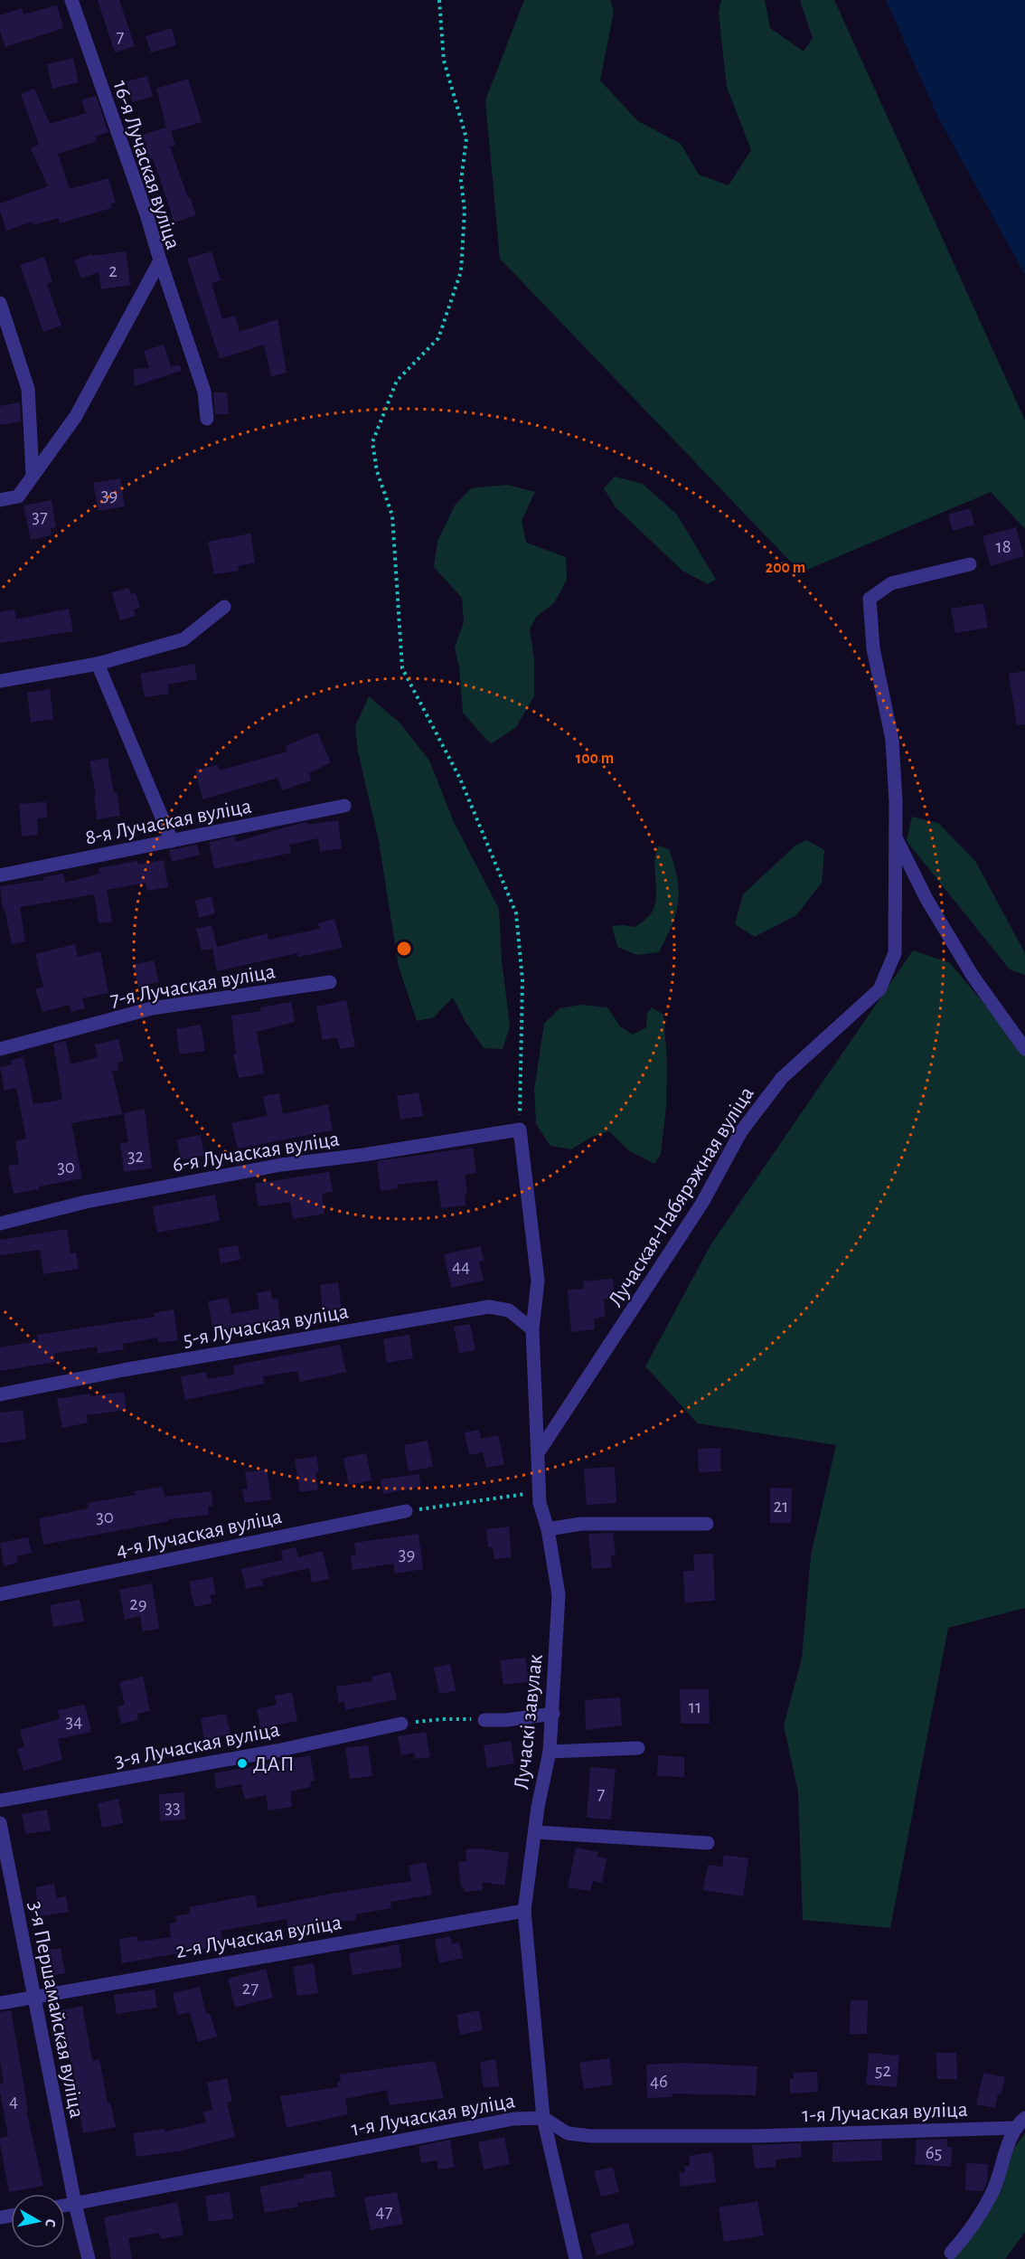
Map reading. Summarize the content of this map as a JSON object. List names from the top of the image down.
{
  "streets": {
    "street": [
      "16-я Лучаская вуліца",
      "8-я Лучаская вуліца",
      "7-я Лучаская вуліца",
      "6-я Лучаская вуліца",
      "Лучаская-Набярэжная вуліца",
      "5-я Лучаская вуліца",
      "4-я Лучаская вуліца",
      "Лучаскі завулак",
      "3-я Лучаская вуліца",
      "2-я Лучаская вуліца",
      "3-я Першамайская вуліца",
      "1-я Лучаская вуліца"
    ]
  },
  "crossings": [
    ["6-я Лучаская вуліца", "Лучаскі завулак"],
    ["Лучаская-Набярэжная вуліца", "Лучаскі завулак"],
    ["5-я Лучаская вуліца", "Лучаскі завулак"],
    ["Лучаскі завулак", "2-я Лучаская вуліца"],
    ["Лучаскі завулак", "1-я Лучаская вуліца"],
    ["2-я Лучаская вуліца", "3-я Першамайская вуліца"],
    ["3-я Першамайская вуліца", "1-я Лучаская вуліца"]
  ],
  "places": ["ДАП"],
  "house_numbers": [
    "7",
    "2",
    "39",
    "37",
    "18",
    "32",
    "30",
    "44",
    "21",
    "30",
    "39",
    "29",
    "11",
    "34",
    "7",
    "33",
    "27",
    "52",
    "46",
    "4",
    "65",
    "47"
  ],
  "north": "right",
  "rings": ["200 m", "100 m"]
}
